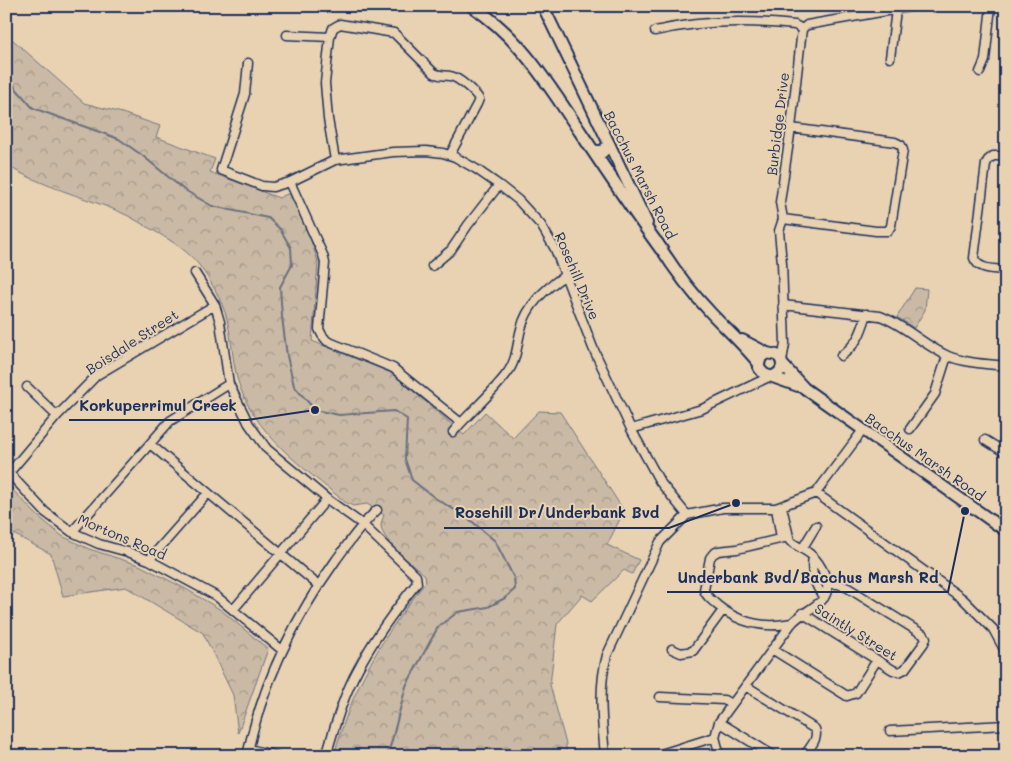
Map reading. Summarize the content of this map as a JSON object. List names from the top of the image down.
{
  "streets": {
    "main road": ["Bacchus Marsh Road"],
    "street": [
      "Burbidge Drive",
      "Rosehill Drive",
      "Boisdale Street",
      "Mortons Road",
      "Saintly Street"
    ]
  },
  "crossings": [
    ["Burbidge Drive", "Bacchus Marsh Road"],
    ["Boisdale Street", "Mortons Road"]
  ],
  "places": ["Korkuperrimul Creek", "Rosehill Dr/Underbank Bvd", "Underbank Bvd/Bacchus Marsh Rd"]
}
